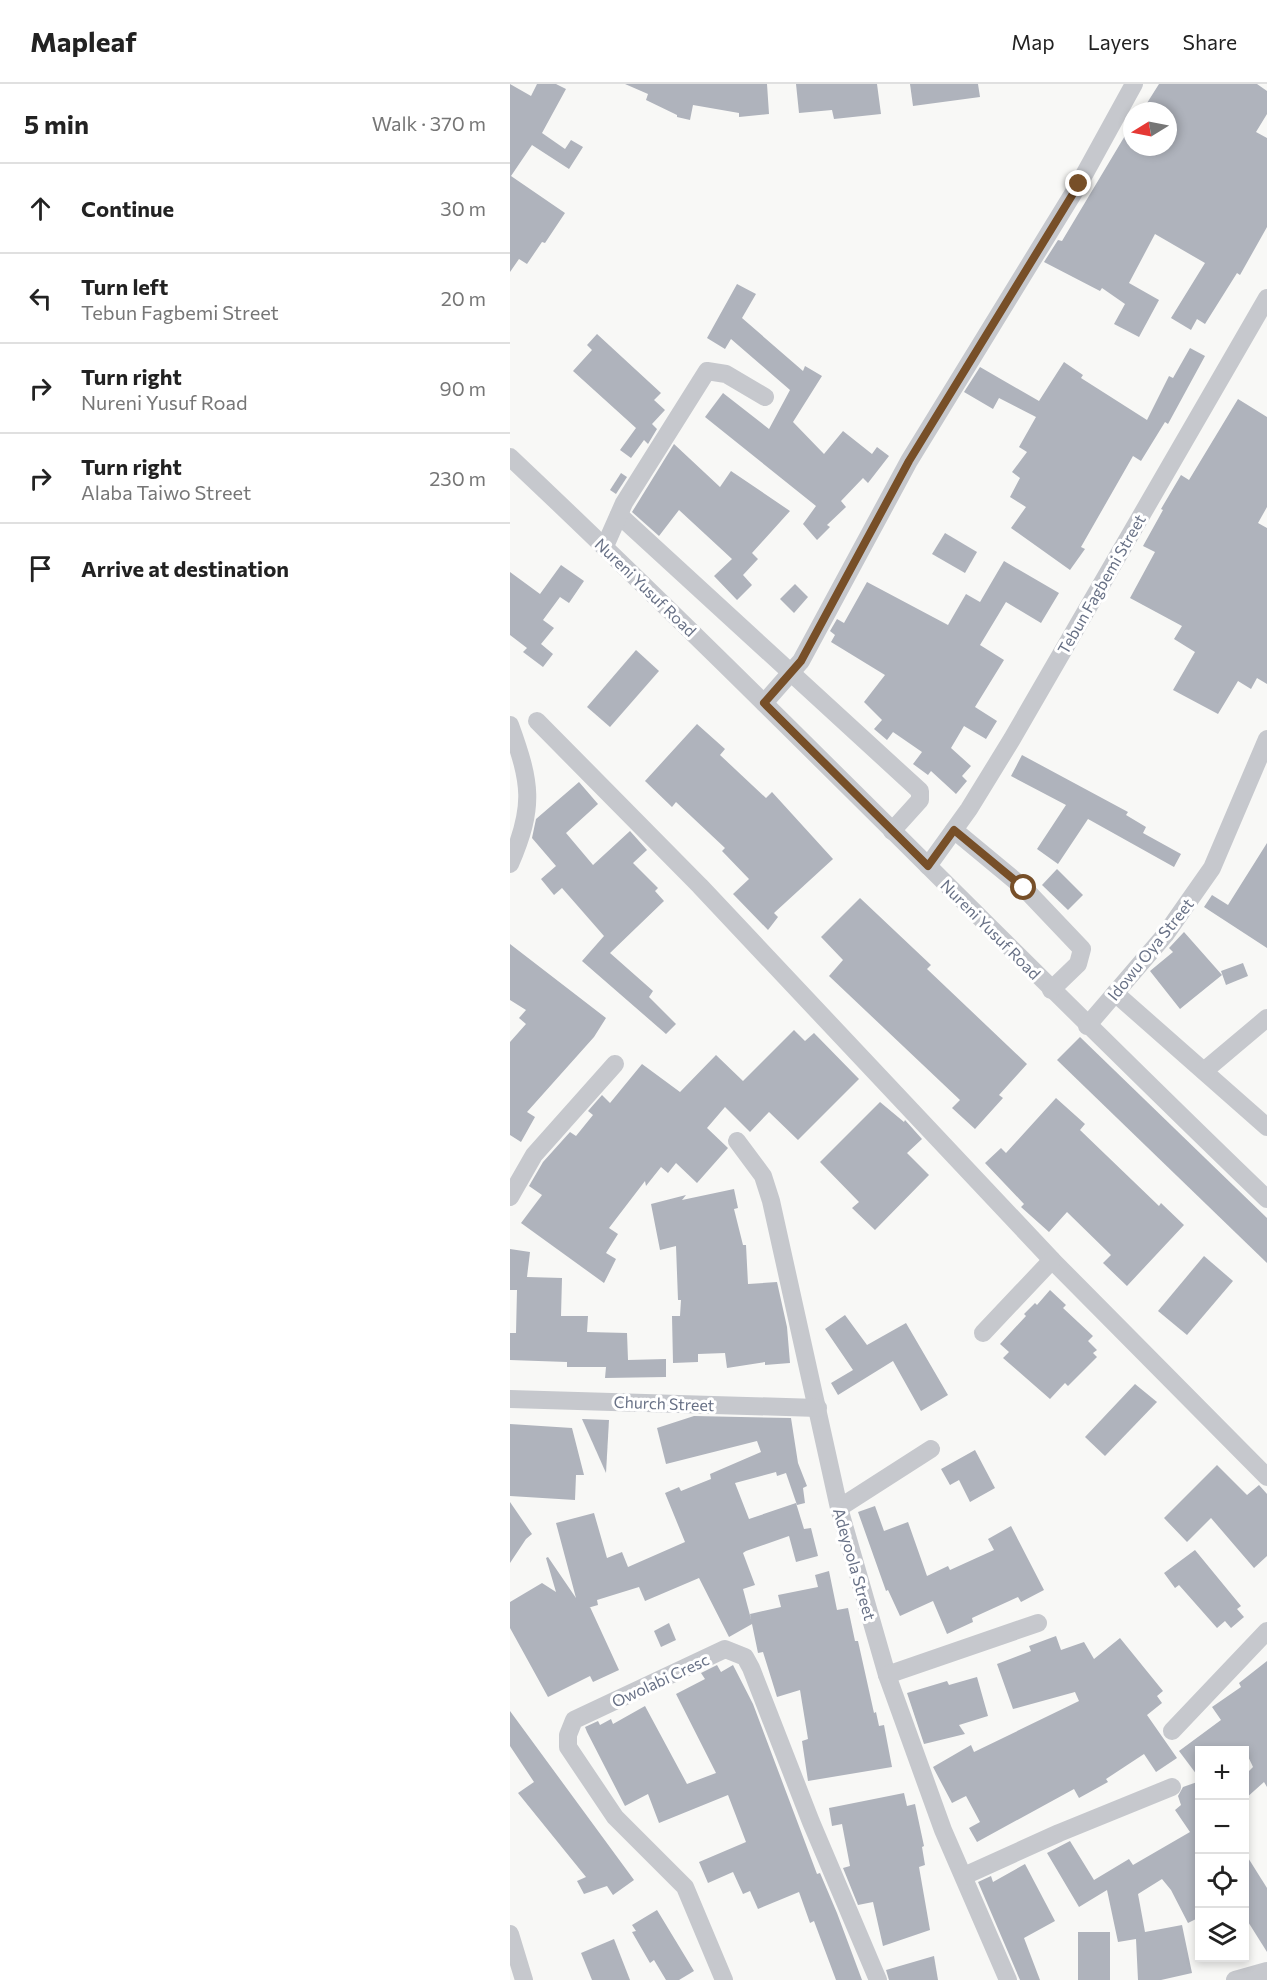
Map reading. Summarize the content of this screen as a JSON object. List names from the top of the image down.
{
  "streets": {
    "street": [
      "Tebun Fagbemi Street",
      "Nureni Yusuf Road",
      "Idowu Oya Street",
      "Church Street",
      "Adeyoola Street",
      "Owolabi Cresc"
    ]
  },
  "crossings": [
    ["Tebun Fagbemi Street", "Nureni Yusuf Road"],
    ["Nureni Yusuf Road", "Idowu Oya Street"],
    ["Church Street", "Adeyoola Street"]
  ],
  "north": "left",
  "page": {
    "header": "Mapleaf",
    "nav": ["Map", "Layers", "Share"],
    "heading": ["5 min", "Walk · 370 m"],
    "list": [
      ["Continue", "30 m"],
      ["Turn left", "Tebun Fagbemi Street", "20 m"],
      ["Turn right", "Nureni Yusuf Road", "90 m"],
      ["Turn right", "Alaba Taiwo Street", "230 m"],
      "Arrive at destination"
    ],
    "map_buttons": ["+", "−"]
  }
}
